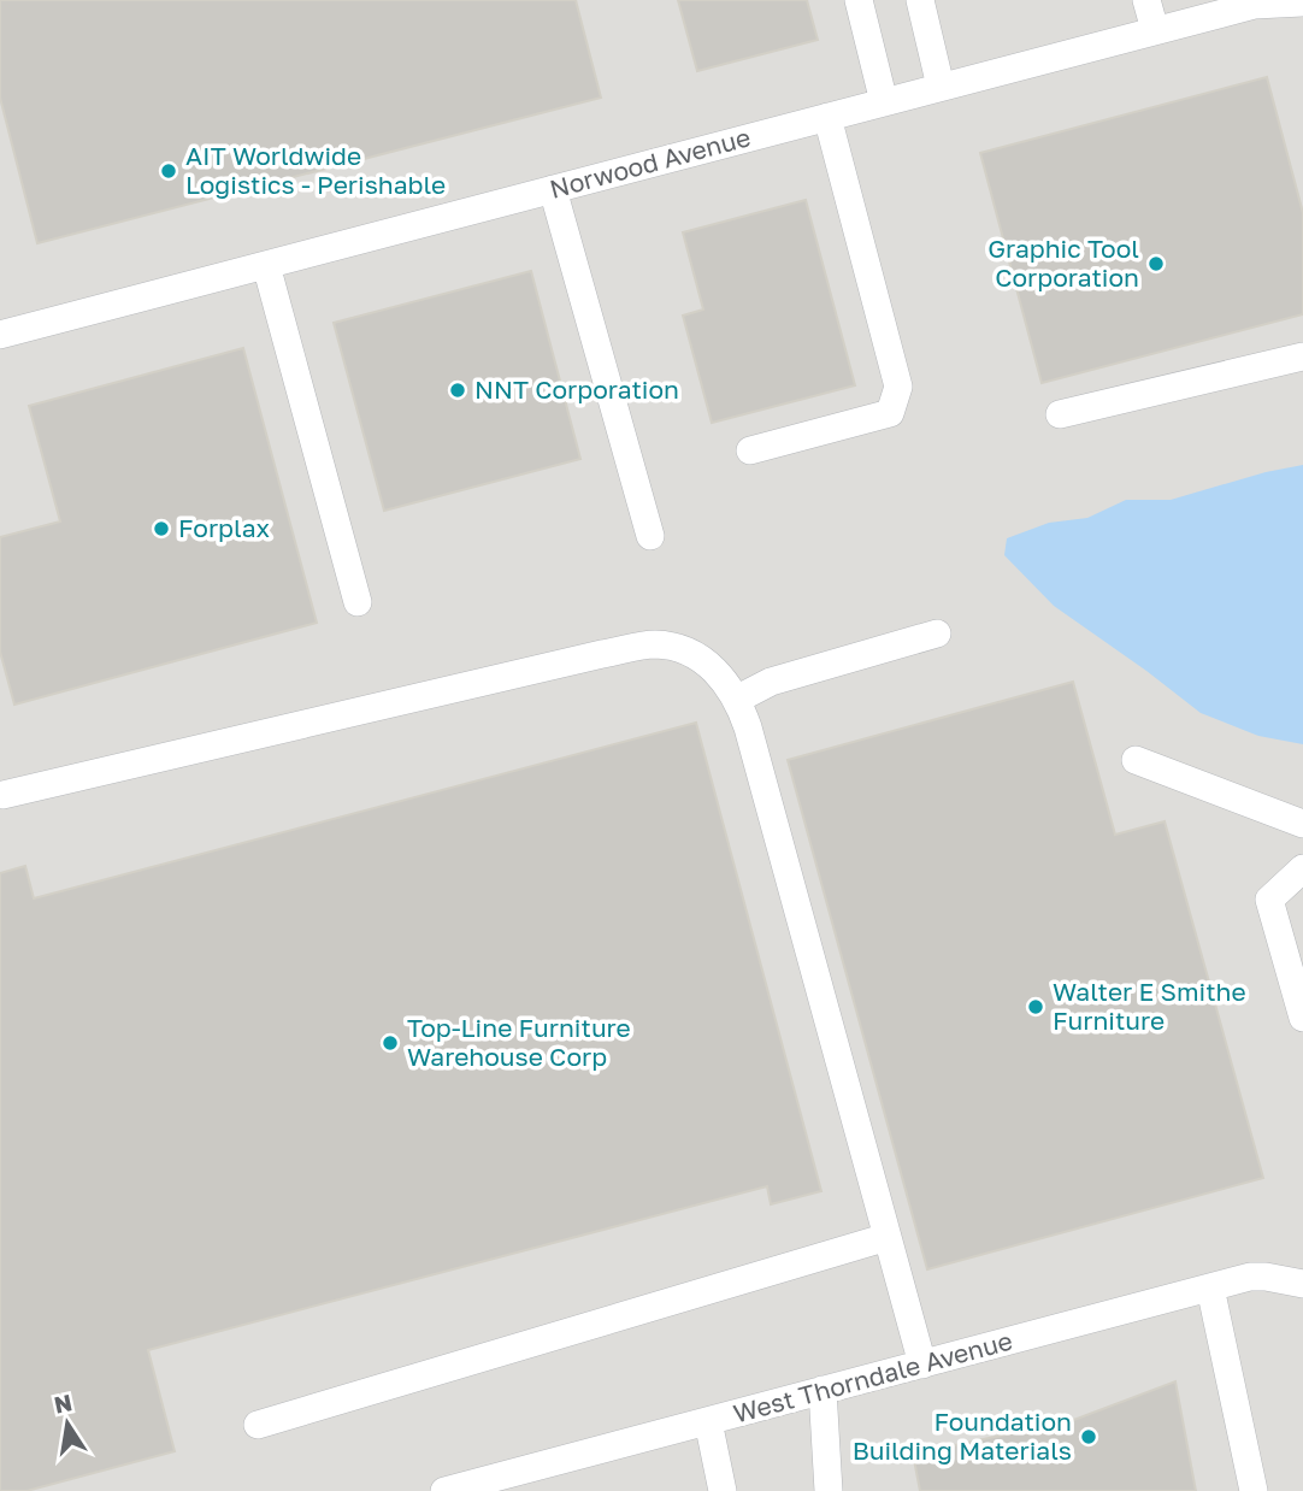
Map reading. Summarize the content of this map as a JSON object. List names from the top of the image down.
{
  "streets": {
    "street": ["Norwood Avenue", "West Thorndale Avenue"]
  },
  "places": [
    "AIT Worldwide Logistics - Perishable",
    "Graphic Tool Corporation",
    "NNT Corporation",
    "Forplax",
    "Walter E Smithe Furniture",
    "Top-Line Furniture Warehouse Corp",
    "Foundation Building Materials"
  ],
  "north": "top"
}
